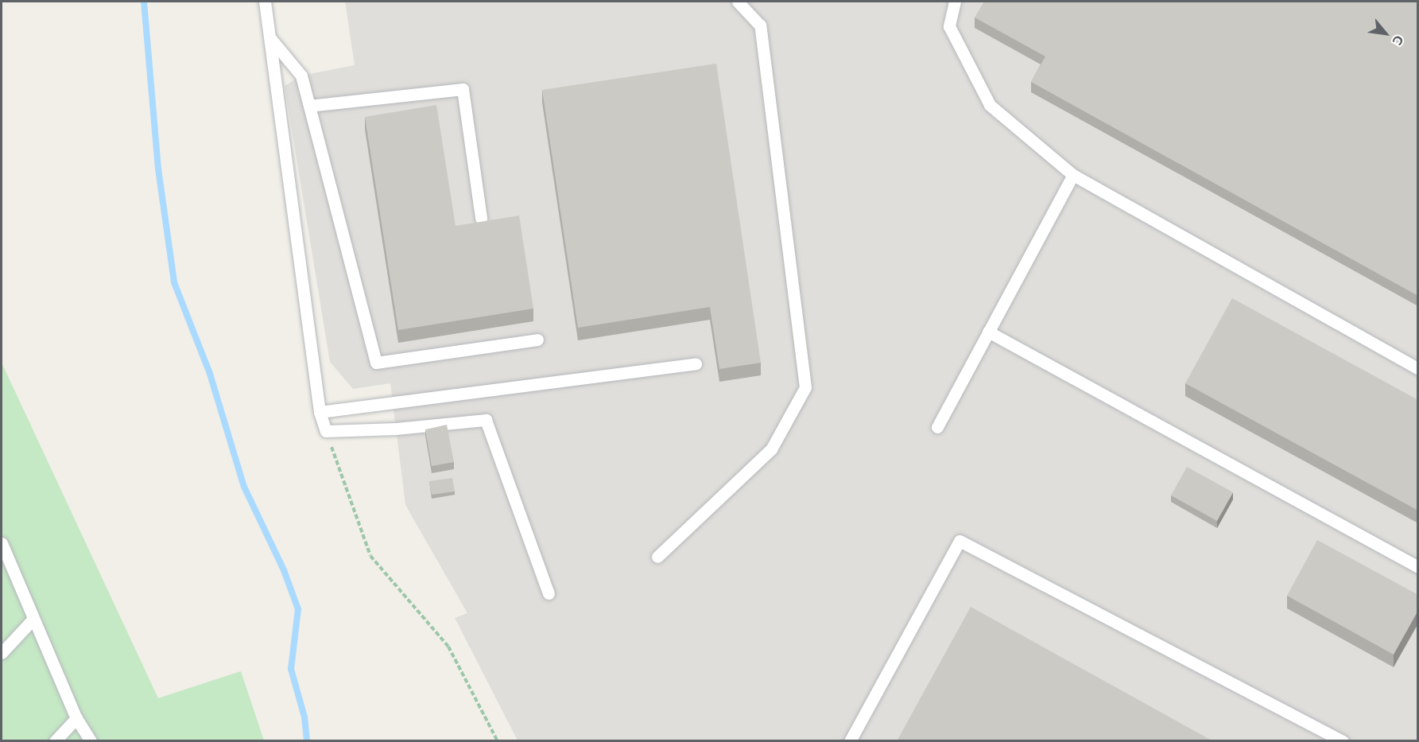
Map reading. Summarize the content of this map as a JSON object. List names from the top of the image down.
{
  "north": "bottom right"
}
